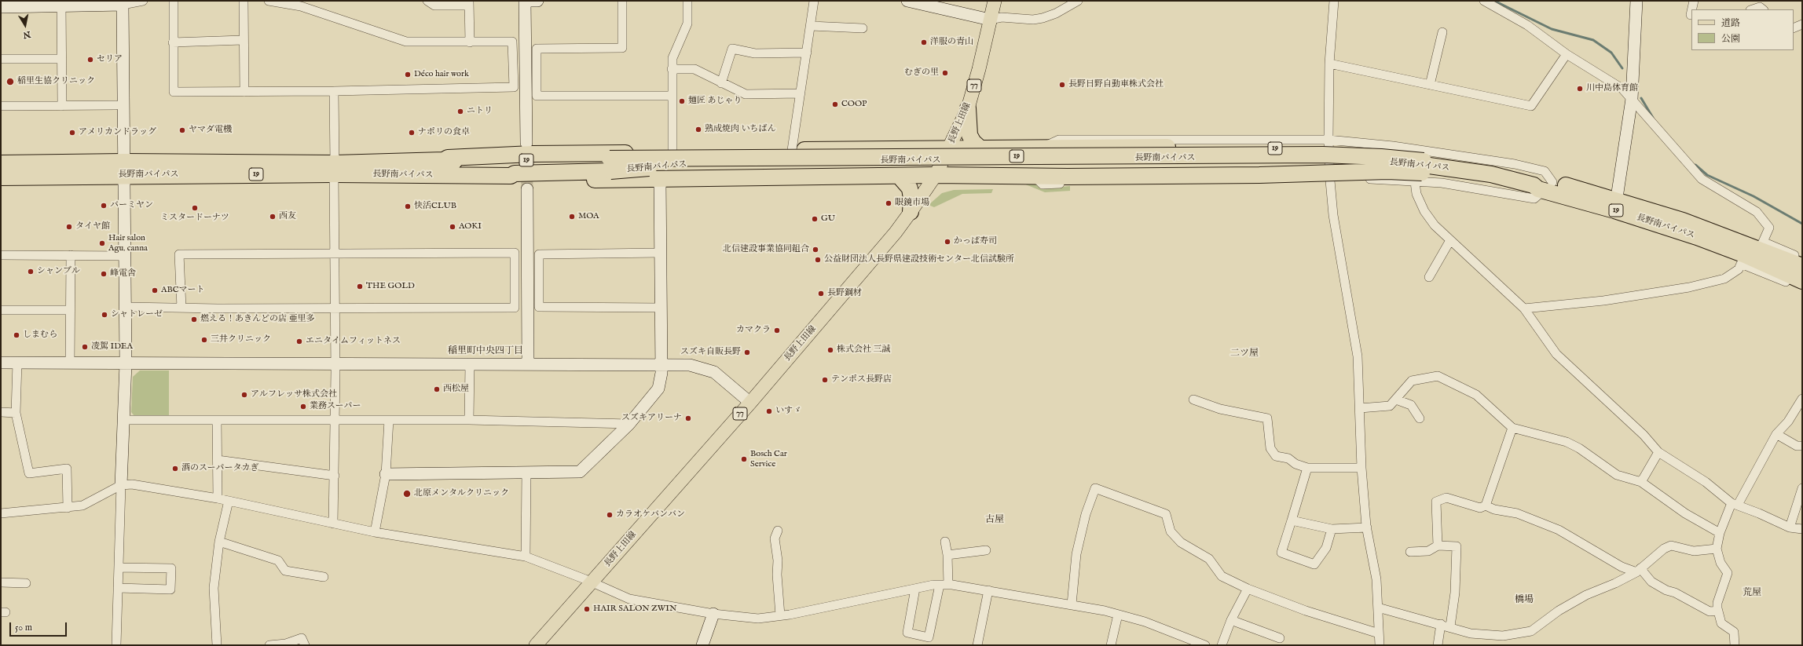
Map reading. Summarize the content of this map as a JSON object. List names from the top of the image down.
{
  "streets": {
    "highway": ["19", "長野南バイパス"],
    "main road": ["77", "長野上田線"]
  },
  "crossings": [
    ["長野上田線", "19"],
    ["19", "長野南バイパス"]
  ],
  "districts": [
    "稲里町中央四丁目",
    "二ツ屋",
    "古屋",
    "荒屋",
    "橋場"
  ],
  "places": [
    "洋服の青山",
    "セリア",
    "むぎの里",
    "Déco hair work",
    "稲里生協クリニック",
    "長野日野自動車株式会社",
    "川中島体育館",
    "麺匠 あじゃり",
    "COOP",
    "ニトリ",
    "熟成焼肉 いちばん",
    "ヤマダ電機",
    "アメリカンドラッグ",
    "ナポリの食卓",
    "眼鏡市場",
    "バーミヤン",
    "快活CLUB",
    "ミスタードーナツ",
    "西友",
    "MOA",
    "GU",
    "タイヤ館",
    "AOKI",
    "かっぱ寿司",
    "Hair salon Agu. canna",
    "北信建設事業協同組合",
    "公益財団法人長野県建設技術センター北信試験所",
    "シャンブル",
    "峰電舎",
    "THE GOLD",
    "ABCマート",
    "長野鋼材",
    "シャトレーゼ",
    "燃える！あきんどの店 亜里多",
    "カマクラ",
    "しまむら",
    "三井クリニック",
    "エニタイムフィットネス",
    "凌駕 IDEA",
    "株式会社 三誠",
    "スズキ自販長野",
    "テンポス長野店",
    "西松屋",
    "アルフレッサ株式会社",
    "業務スーパー",
    "いすゞ",
    "スズキアリーナ",
    "Bosch Car Service",
    "酒のスーパータカぎ",
    "北原メンタルクリニック",
    "カラオケバンバン",
    "HAIR SALON ZWIN"
  ],
  "legend": ["道路", "公園"],
  "scale_bar": "50 m",
  "north": "bottom"
}
